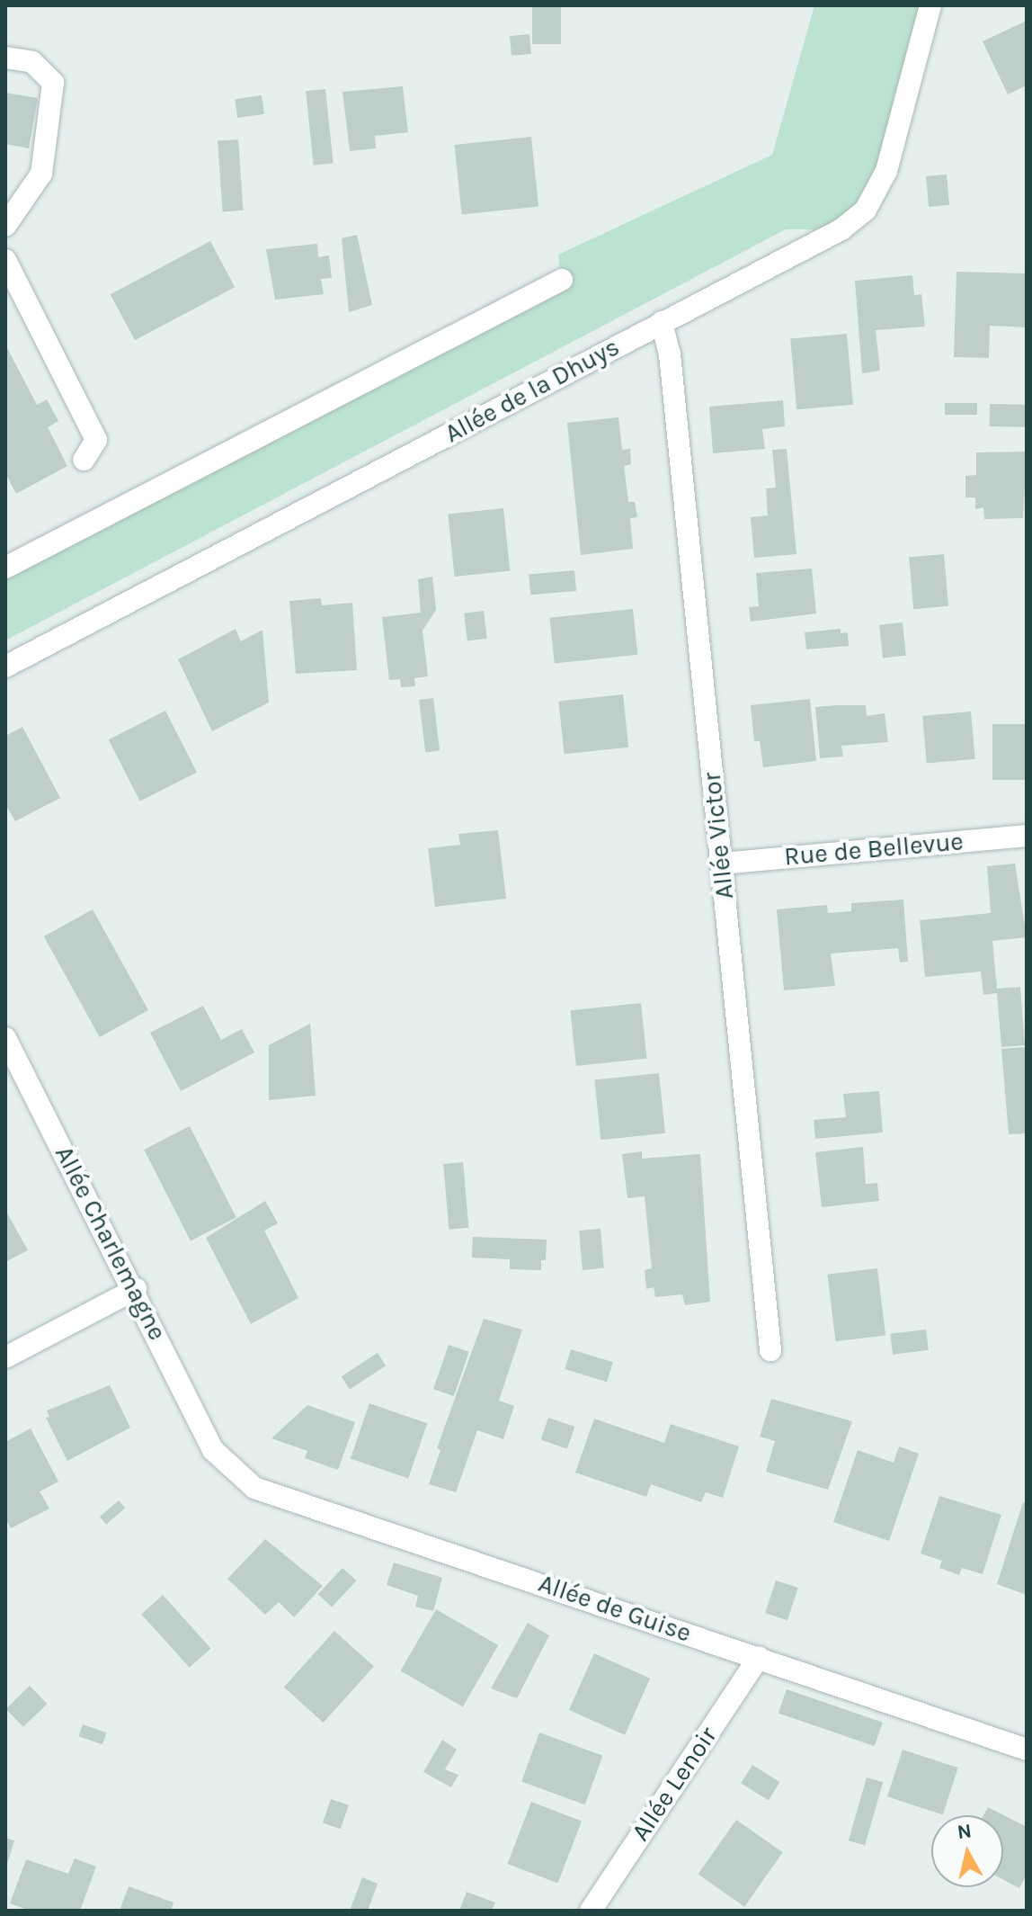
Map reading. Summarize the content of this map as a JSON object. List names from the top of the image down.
{
  "streets": {
    "street": [
      "Allée de la Dhuys",
      "Allée Victor",
      "Rue de Bellevue",
      "Allée Charlemagne",
      "Allée de Guise",
      "Allée Lenoir"
    ]
  },
  "crossings": [
    ["Allée de la Dhuys", "Allée Victor"],
    ["Allée Victor", "Rue de Bellevue"],
    ["Allée Charlemagne", "Allée de Guise"],
    ["Allée de Guise", "Allée Lenoir"]
  ],
  "north": "top"
}
